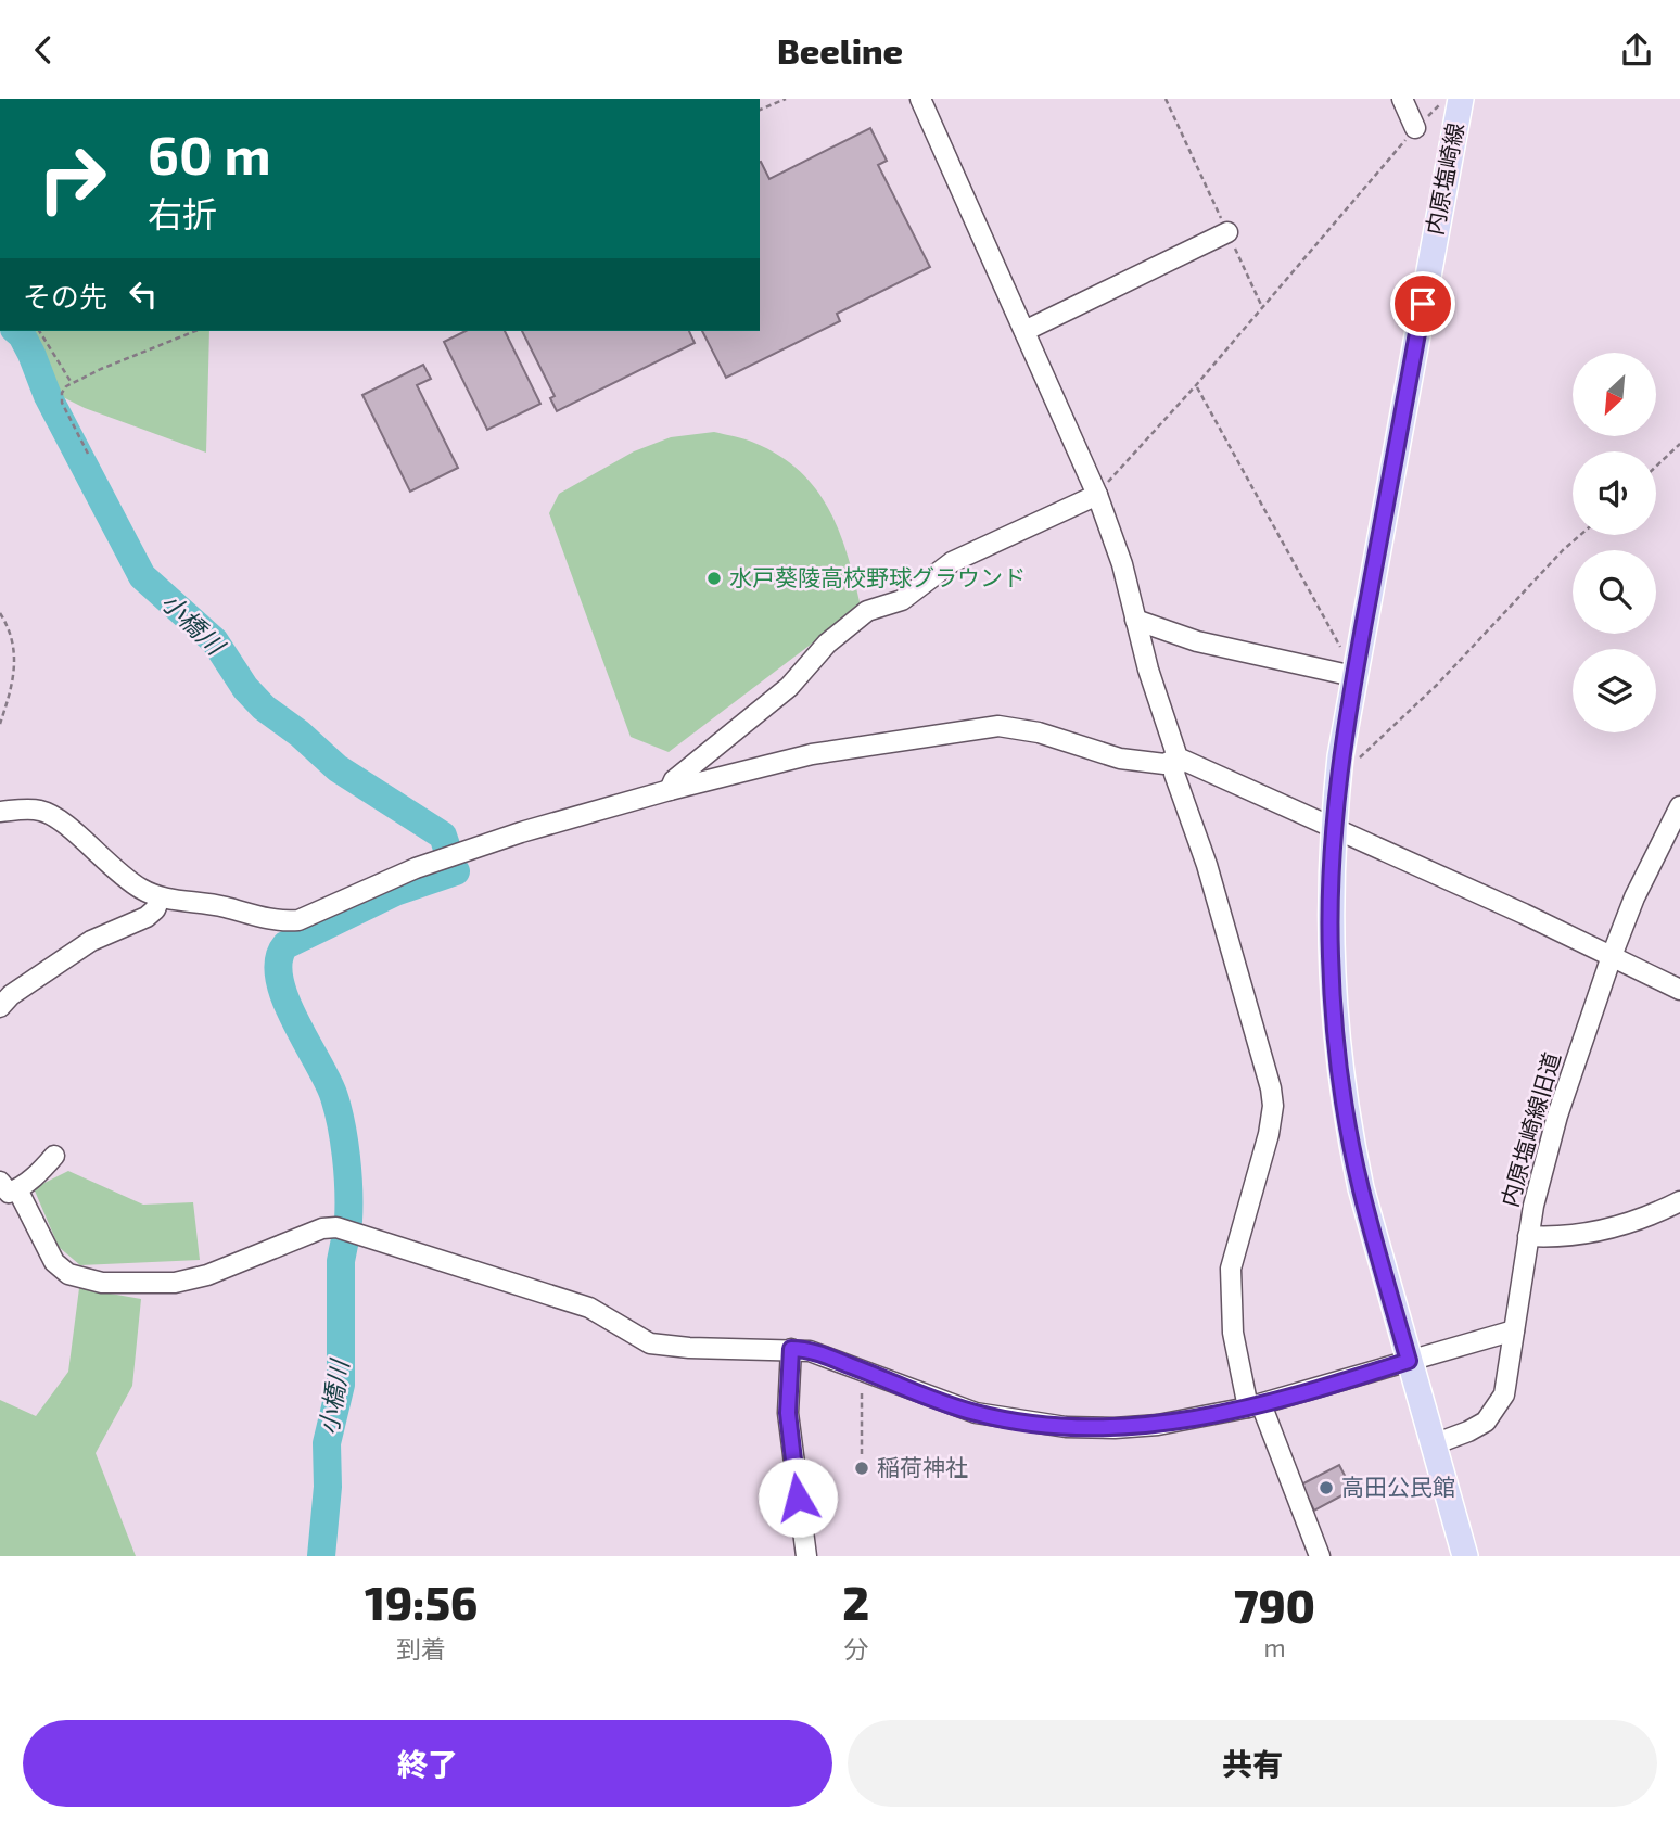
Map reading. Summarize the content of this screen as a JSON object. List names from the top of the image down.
{
  "streets": {
    "main road": ["内原塩崎線"],
    "street": ["内原塩崎線旧道"]
  },
  "crossings": [
    ["内原塩崎線", "内原塩崎線旧道"]
  ],
  "water": ["小橋川"],
  "places": ["水戸葵陵高校野球グラウンド", "稲荷神社", "高田公民館"],
  "north": "bottom left",
  "page": {
    "header": "Beeline",
    "turn": ["60 m", "右折"],
    "then": "その先",
    "eta": [
      "19:56",
      "到着",
      "2",
      "分",
      "790",
      "m"
    ],
    "buttons": ["終了", "共有"]
  }
}
